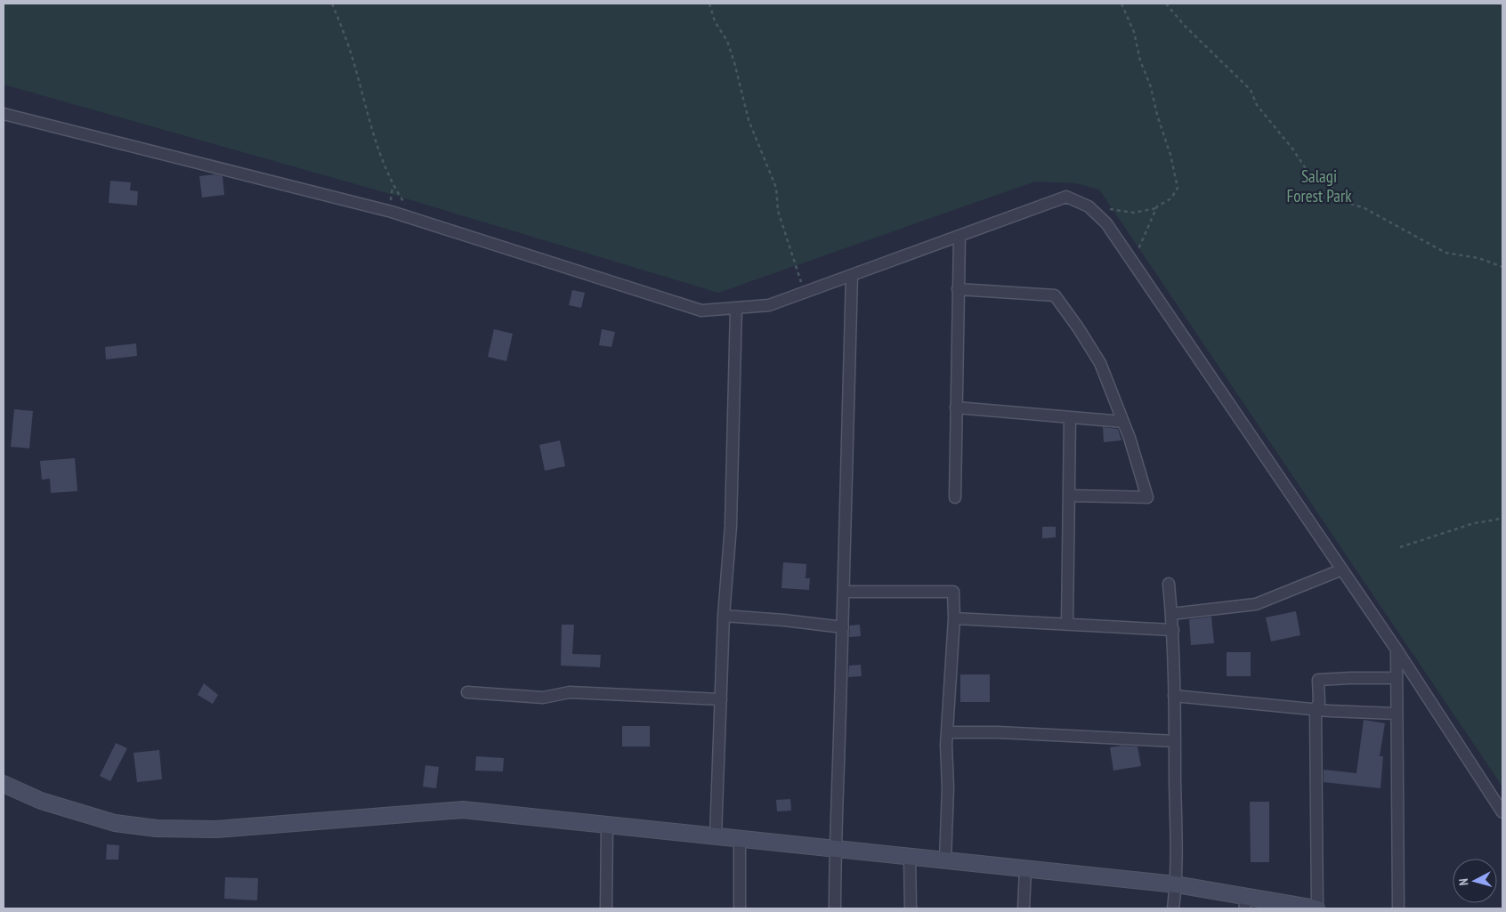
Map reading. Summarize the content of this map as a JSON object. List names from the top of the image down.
{
  "parks": ["Salagi Forest Park"],
  "north": "left"
}
